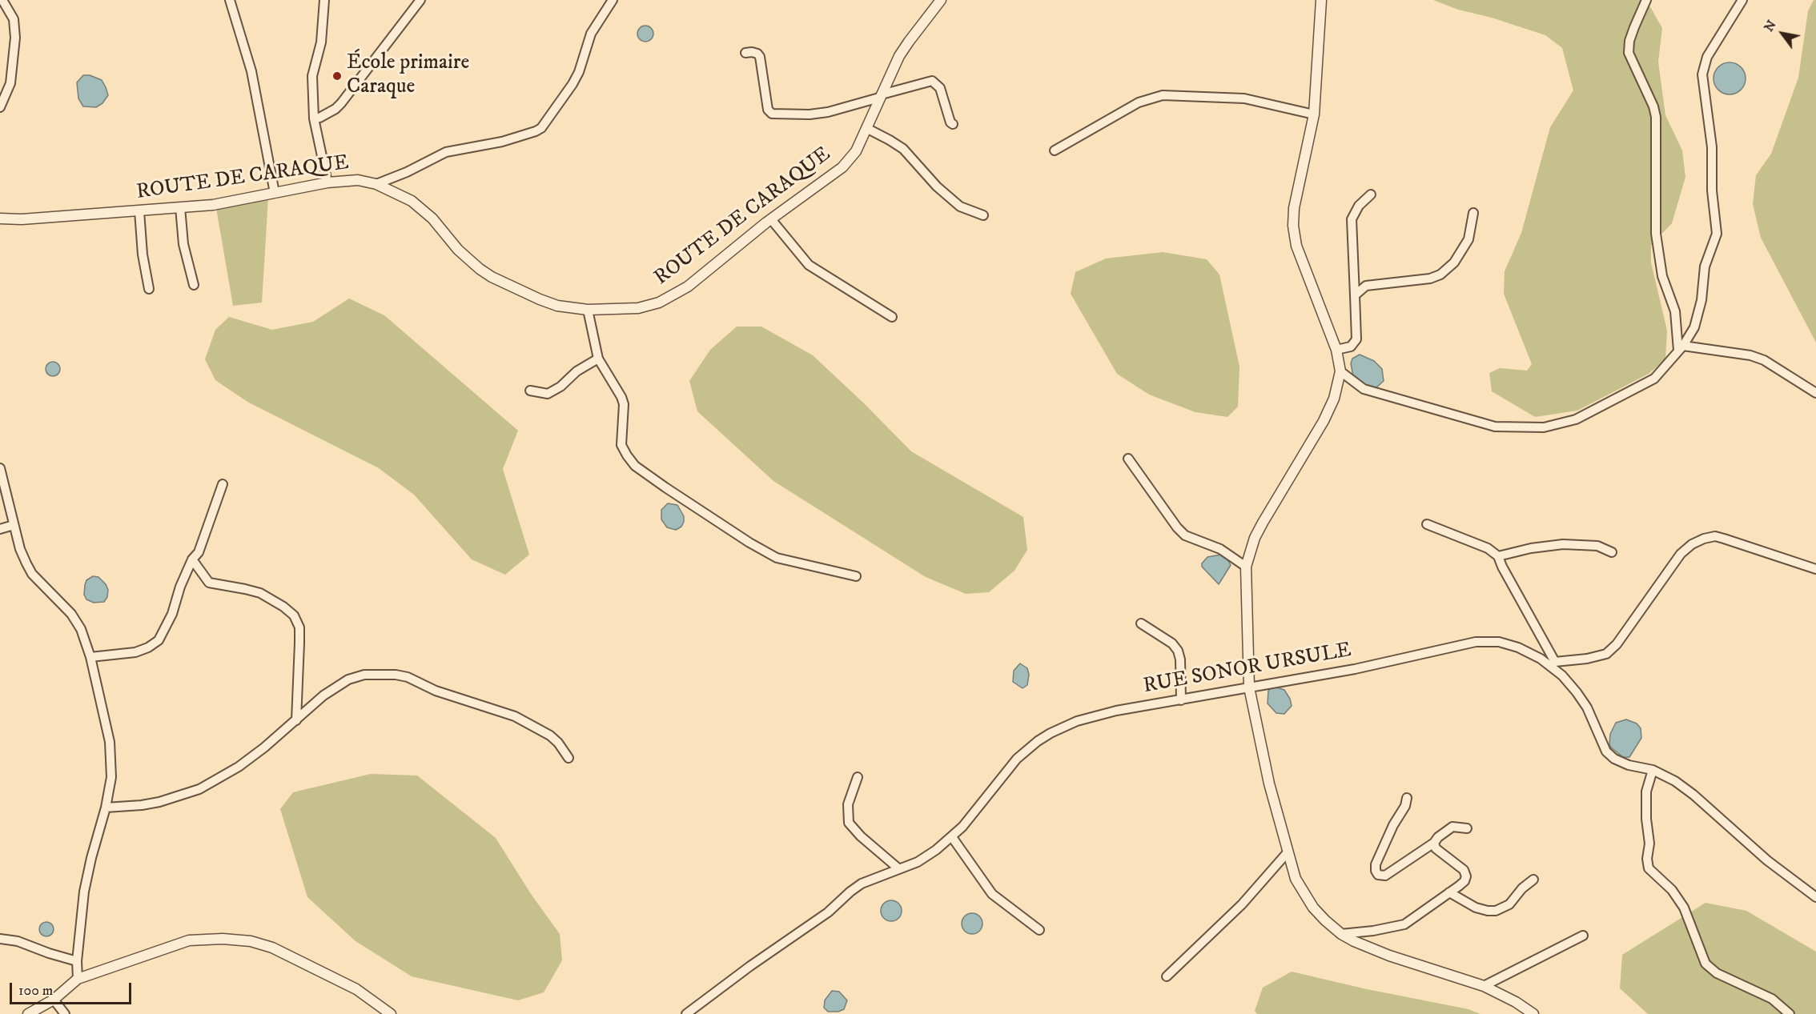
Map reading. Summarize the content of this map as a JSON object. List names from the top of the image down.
{
  "streets": {
    "street": ["ROUTE DE CARAQUE", "RUE SONOR URSULE"]
  },
  "places": ["École primaire Caraque"],
  "scale_bar": "100 m",
  "north": "top left"
}
